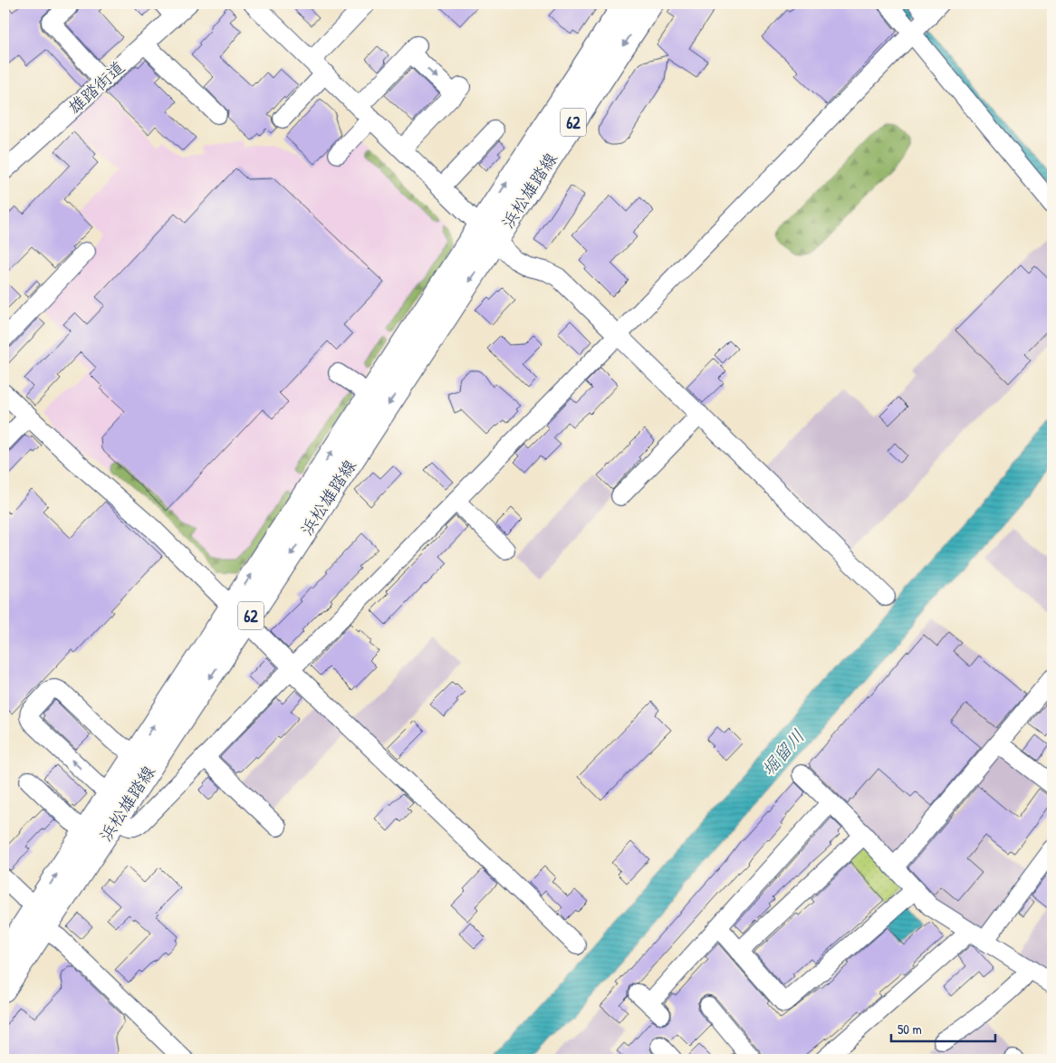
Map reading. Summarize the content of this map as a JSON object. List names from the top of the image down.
{
  "streets": {
    "main road": ["62", "浜松雄踏線"],
    "street": ["雄踏街道"]
  },
  "water": ["堀留川"],
  "scale_bar": "50 m"
}
